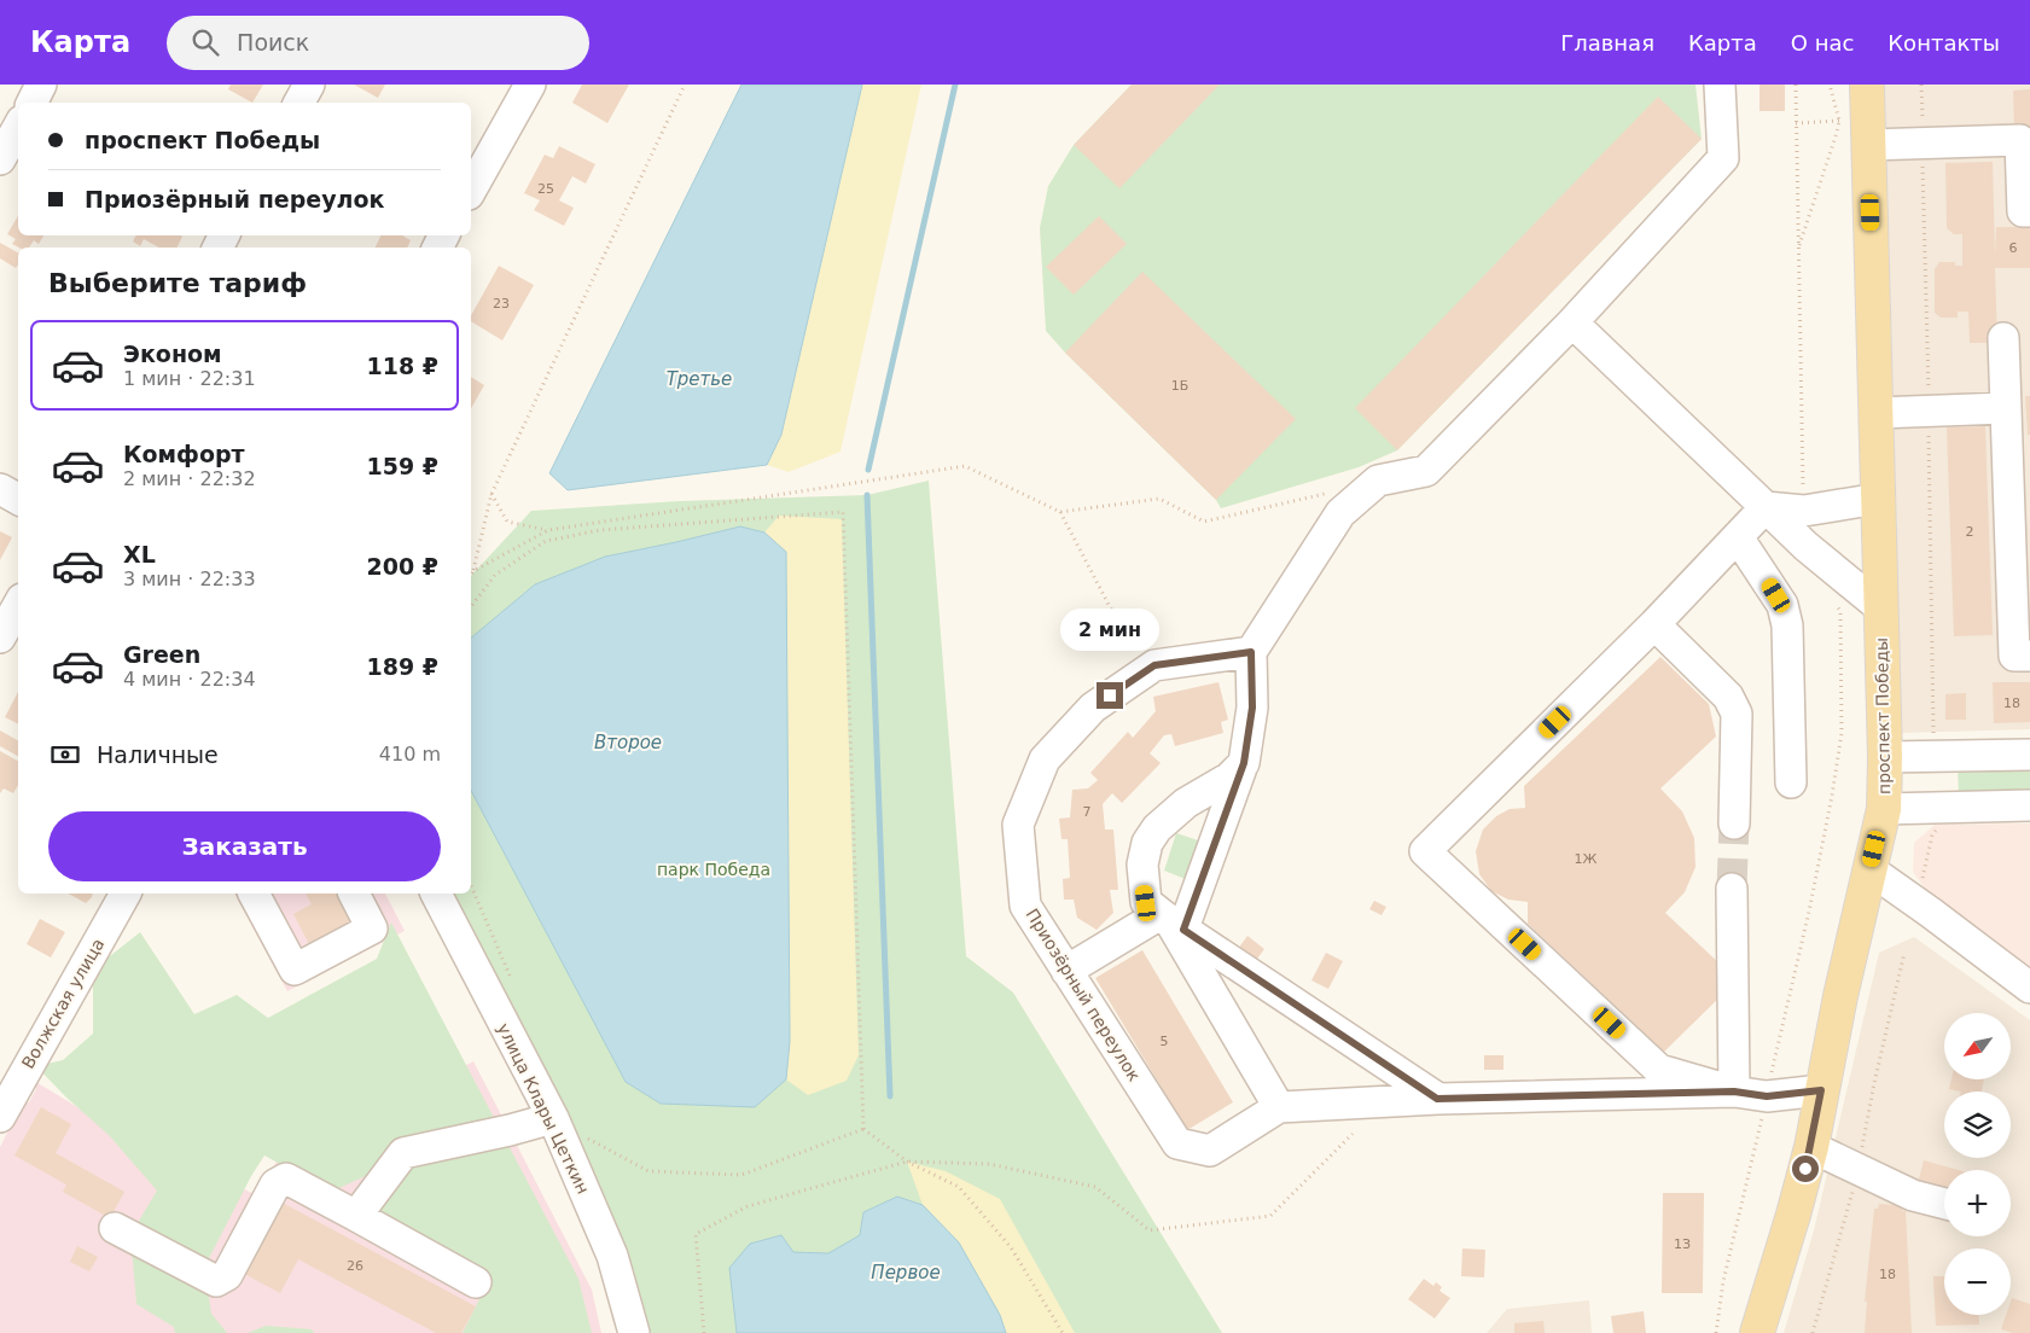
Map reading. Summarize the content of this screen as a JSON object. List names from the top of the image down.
{
  "streets": {
    "main road": ["проспект Победы"],
    "street": ["Приозёрный переулок", "Волжская улица", "улица Клары Цеткин"]
  },
  "water": ["Третье", "Второе", "Первое"],
  "parks": ["парк Победa"],
  "house_numbers": [
    "25",
    "6",
    "23",
    "1Б",
    "2",
    "18",
    "7",
    "1Ж",
    "5",
    "1З",
    "26",
    "18"
  ],
  "north": "bottom left",
  "page": {
    "header": "Карта",
    "search": "Поиск",
    "nav": [
      "Главная",
      "Карта",
      "О нас",
      "Контакты"
    ],
    "banner": ["проспект Победы", "Приозёрный переулок"],
    "heading": "Выберите тариф",
    "list": [
      {
        "name": "Эконом",
        "note": "1 мин · 22:31",
        "value": "118 ₽"
      },
      {
        "name": "Комфорт",
        "note": "2 мин · 22:32",
        "value": "159 ₽"
      },
      {
        "name": "XL",
        "note": "3 мин · 22:33",
        "value": "200 ₽"
      },
      {
        "name": "Green",
        "note": "4 мин · 22:34",
        "value": "189 ₽"
      }
    ],
    "bubble": "2 мин",
    "pay": ["Наличные", "410 m"],
    "buttons": "Заказать",
    "map_buttons": ["+", "−"]
  }
}
